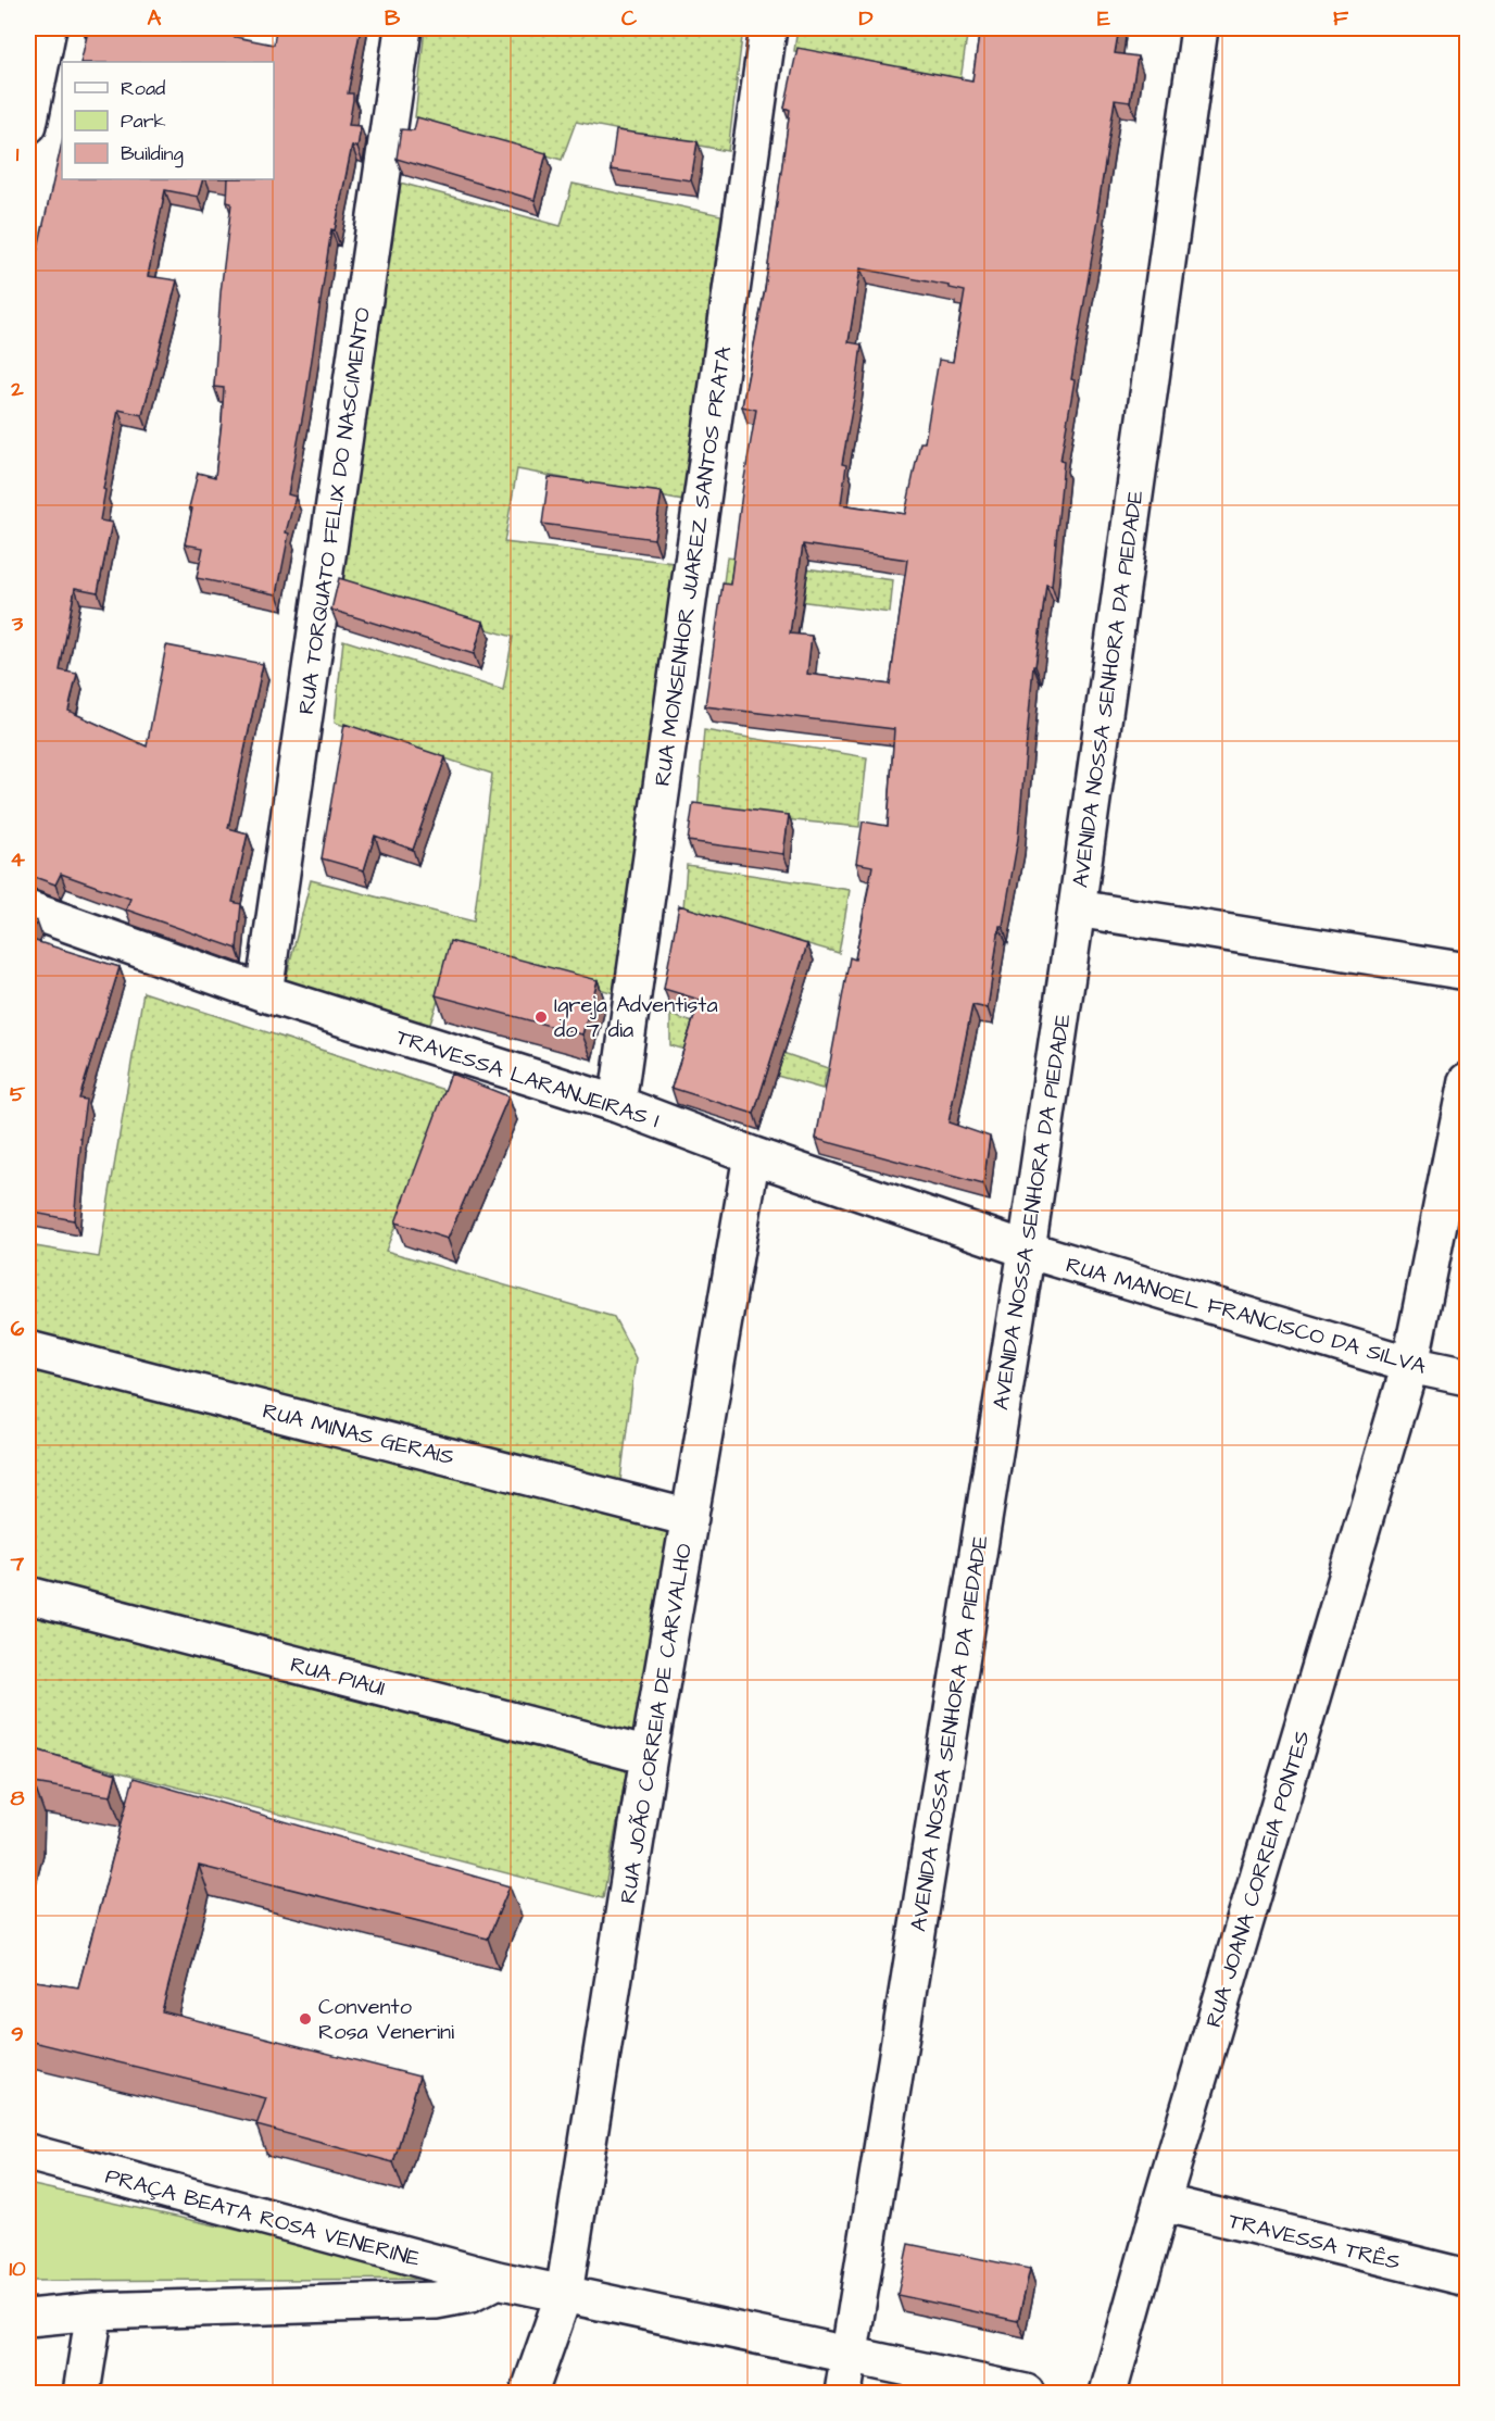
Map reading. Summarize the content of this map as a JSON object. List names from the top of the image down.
{
  "streets": {
    "street": [
      "RUA TORQUATO FELIX DO NASCIMENTO",
      "RUA MONSENHOR JUAREZ SANTOS PRATA",
      "AVENIDA NOSSA SENHORA DA PIEDADE",
      "TRAVESSA LARANJEIRAS I",
      "RUA MANOEL FRANCISCO DA SILVA",
      "RUA MINAS GERAIS",
      "RUA PIAUI",
      "RUA JOÃO CORREIA DE CARVALHO",
      "RUA JOANA CORREIA PONTES",
      "PRAÇA BEATA ROSA VENERINE",
      "TRAVESSA TRÊS"
    ]
  },
  "crossings": [
    ["RUA TORQUATO FELIX DO NASCIMENTO", "TRAVESSA LARANJEIRAS I"],
    ["RUA MONSENHOR JUAREZ SANTOS PRATA", "TRAVESSA LARANJEIRAS I"],
    ["AVENIDA NOSSA SENHORA DA PIEDADE", "TRAVESSA LARANJEIRAS I"],
    ["AVENIDA NOSSA SENHORA DA PIEDADE", "RUA MANOEL FRANCISCO DA SILVA"],
    ["AVENIDA NOSSA SENHORA DA PIEDADE", "PRAÇA BEATA ROSA VENERINE"],
    ["TRAVESSA LARANJEIRAS I", "RUA MANOEL FRANCISCO DA SILVA"],
    ["TRAVESSA LARANJEIRAS I", "RUA JOÃO CORREIA DE CARVALHO"],
    ["RUA MANOEL FRANCISCO DA SILVA", "RUA JOANA CORREIA PONTES"],
    ["RUA MINAS GERAIS", "RUA JOÃO CORREIA DE CARVALHO"],
    ["RUA PIAUI", "RUA JOÃO CORREIA DE CARVALHO"],
    ["RUA JOÃO CORREIA DE CARVALHO", "PRAÇA BEATA ROSA VENERINE"],
    ["RUA JOANA CORREIA PONTES", "TRAVESSA TRÊS"]
  ],
  "places": ["Igreja Adventista do 7 dia", "Convento Rosa Venerini"],
  "legend": ["Road", "Park", "Building"],
  "grid": {
    "columns": [
      "A",
      "B",
      "C",
      "D",
      "E",
      "F"
    ],
    "rows": [
      "1",
      "2",
      "3",
      "4",
      "5",
      "6",
      "7",
      "8",
      "9",
      "10"
    ]
  }
}
